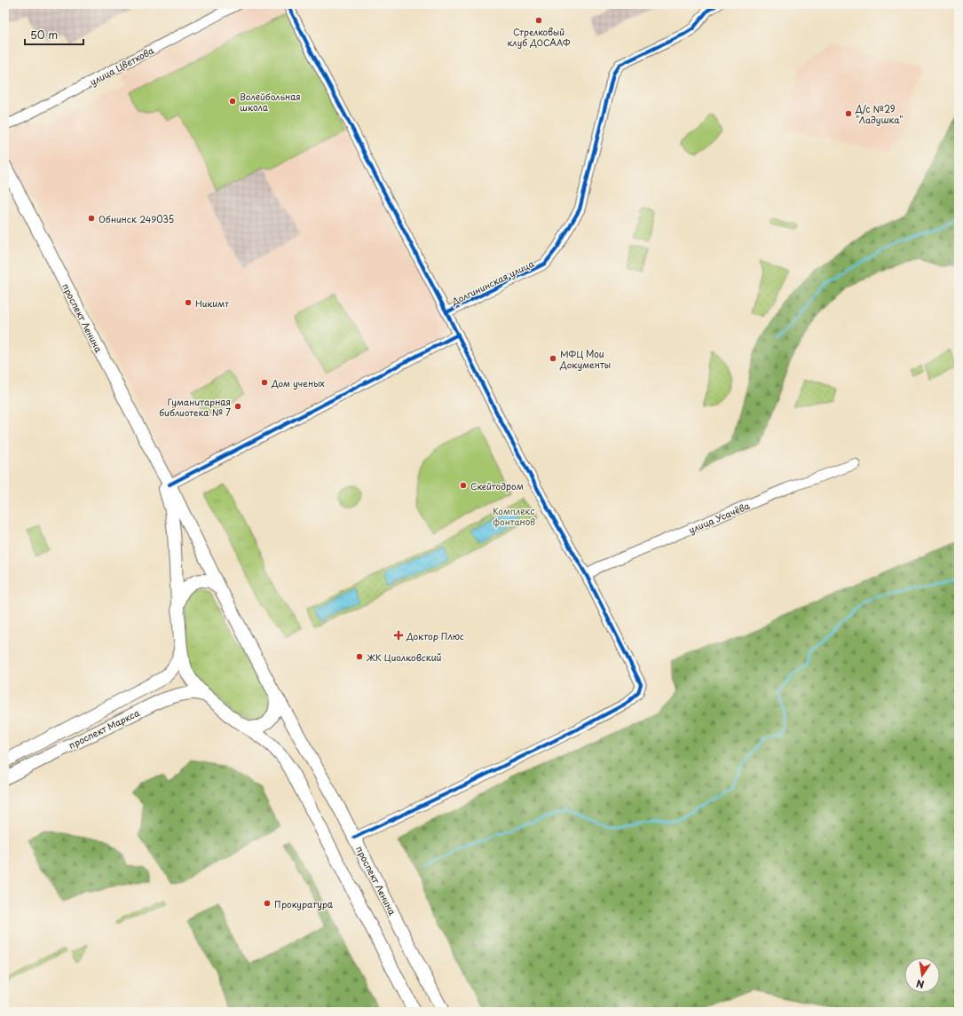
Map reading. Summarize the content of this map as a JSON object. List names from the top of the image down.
{
  "streets": {
    "main road": ["проспект Ленина", "проспект Маркса"],
    "street": ["улица Цветкова", "Долгининская улица", "улица Усачёва"]
  },
  "crossings": [
    ["проспект Ленина", "проспект Маркса"]
  ],
  "parks": ["Комплекс фонтанов"],
  "places": {
    "other": [
      "Стрелковый клуб ДОСААФ",
      "Волейбольная школа",
      "Д/с №29 \"Ладушка\"",
      "Обнинск 249035",
      "Никимт",
      "МФЦ Мои Документы",
      "Дом ученых",
      "Гуманитарная библиотека № 7",
      "Скейтодром",
      "ЖК Циолковский",
      "Прокуратура"
    ],
    "health": ["Доктор Плюс"]
  },
  "scale_bar": "50 m",
  "north": "bottom"
}
